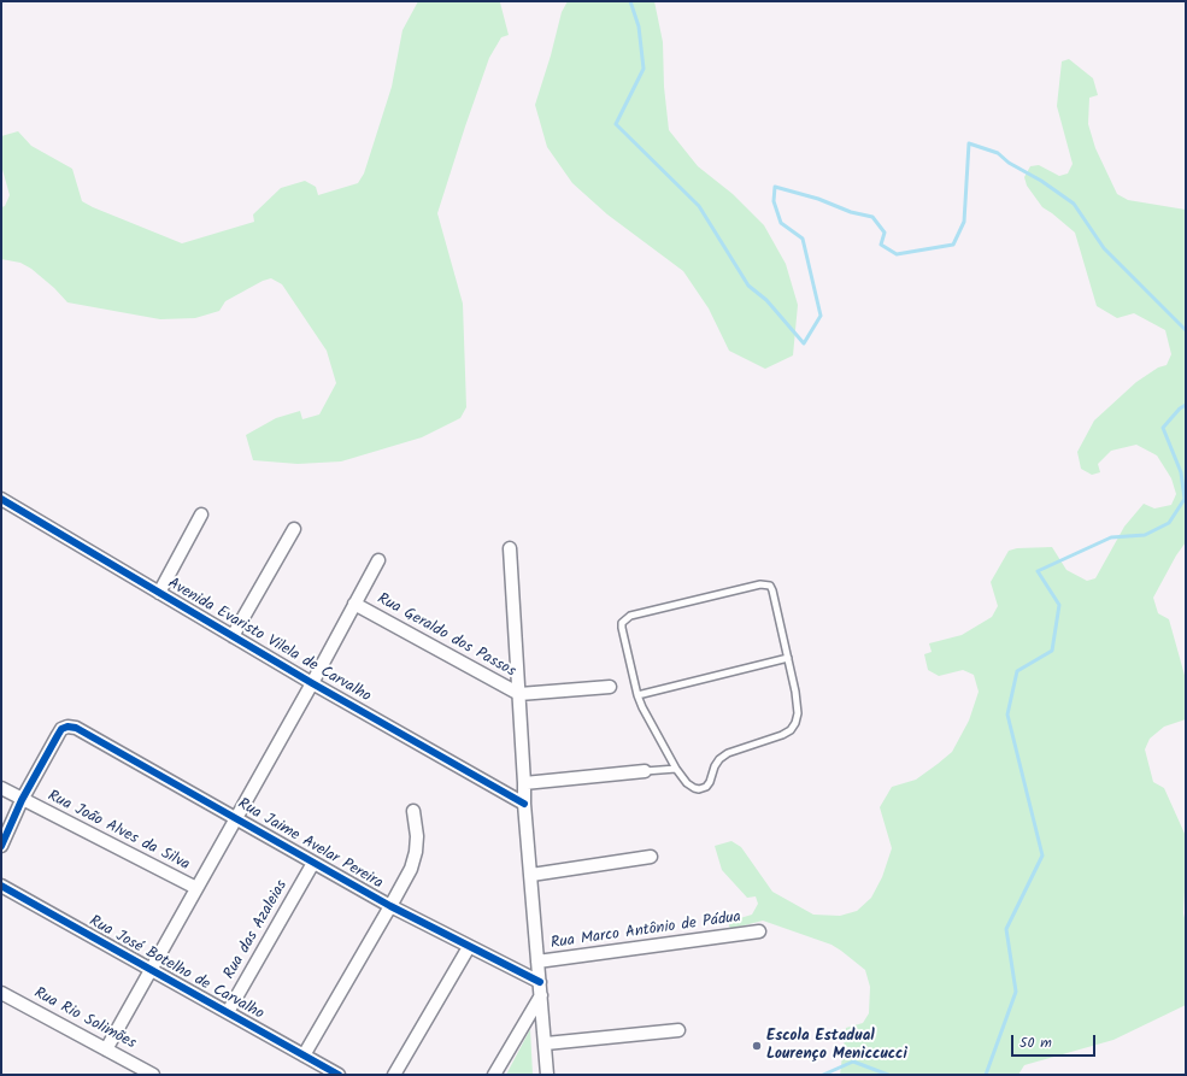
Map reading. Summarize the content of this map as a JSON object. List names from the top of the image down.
{
  "streets": {
    "street": [
      "Rua Geraldo dos Passos",
      "Avenida Evaristo Vilela de Carvalho",
      "Rua João Alves da Silva",
      "Rua Jaime Avelar Pereira",
      "Rua das Azaleias",
      "Rua Marco Antônio de Pádua",
      "Rua José Botelho de Carvalho",
      "Rua Rio Solimões"
    ]
  },
  "crossings": [
    ["Rua João Alves da Silva", "Rua Jaime Avelar Pereira"],
    ["Rua Jaime Avelar Pereira", "Rua das Azaleias"],
    ["Rua das Azaleias", "Rua José Botelho de Carvalho"]
  ],
  "places": ["Escola Estadual Lourenço Meniccucci"],
  "scale_bar": "50 m"
}
